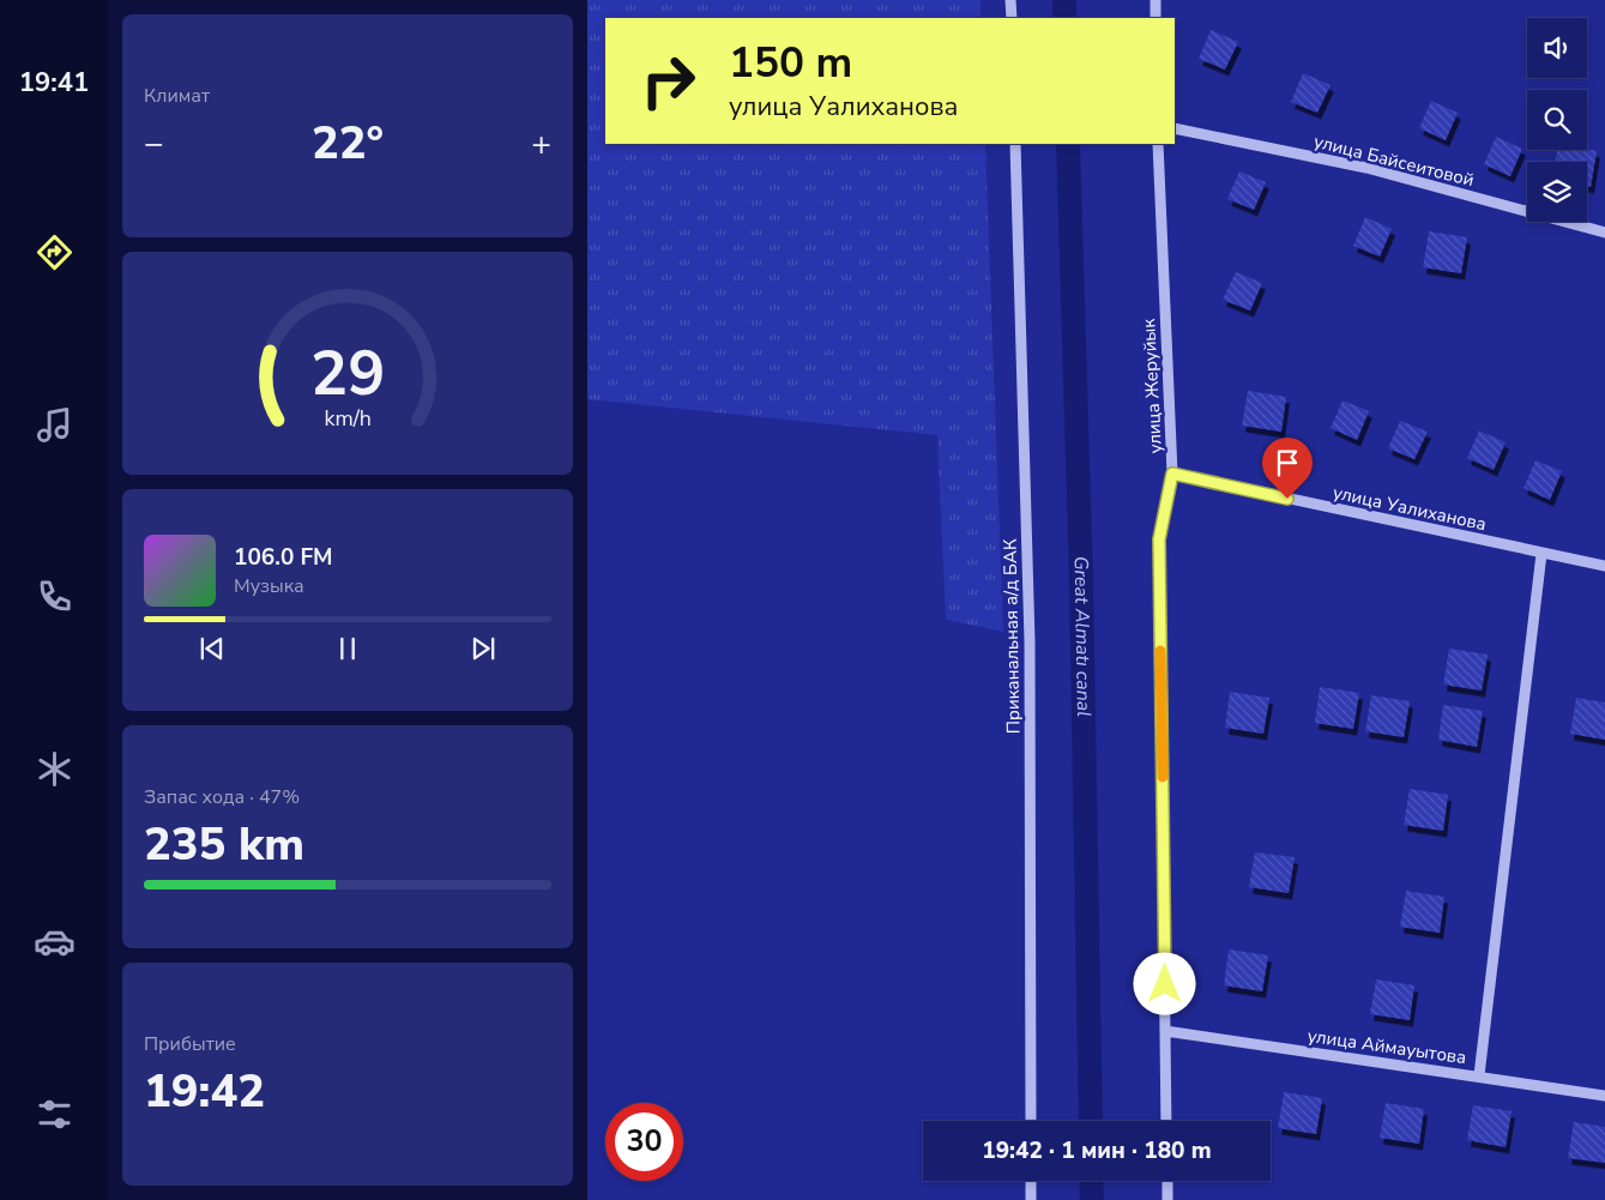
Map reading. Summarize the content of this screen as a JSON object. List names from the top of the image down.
{
  "streets": {
    "street": [
      "улица Байсеитовой",
      "улица Жеруйык",
      "улица Уалиханова",
      "Приканальная а/д БАК",
      "улица Аймауытова"
    ]
  },
  "crossings": [
    ["улица Жеруйык", "улица Уалиханова"],
    ["улица Жеруйык", "улица Аймауытова"]
  ],
  "water": ["Great Almatı canal"],
  "page": {
    "tabs": "19:41",
    "tile": [
      "Климат",
      ["Запас хода · 47%", "235 km"],
      ["Прибытие", "19:42"]
    ],
    "turn": ["150 m", "улица Уалиханова"],
    "heat": ["−", "22°", "+"],
    "song": ["106.0 FM", "Музыка"],
    "limit": "30",
    "trip": "19:42 · 1 мин · 180 m",
    "gauge": ["29", "km/h"]
  }
}
